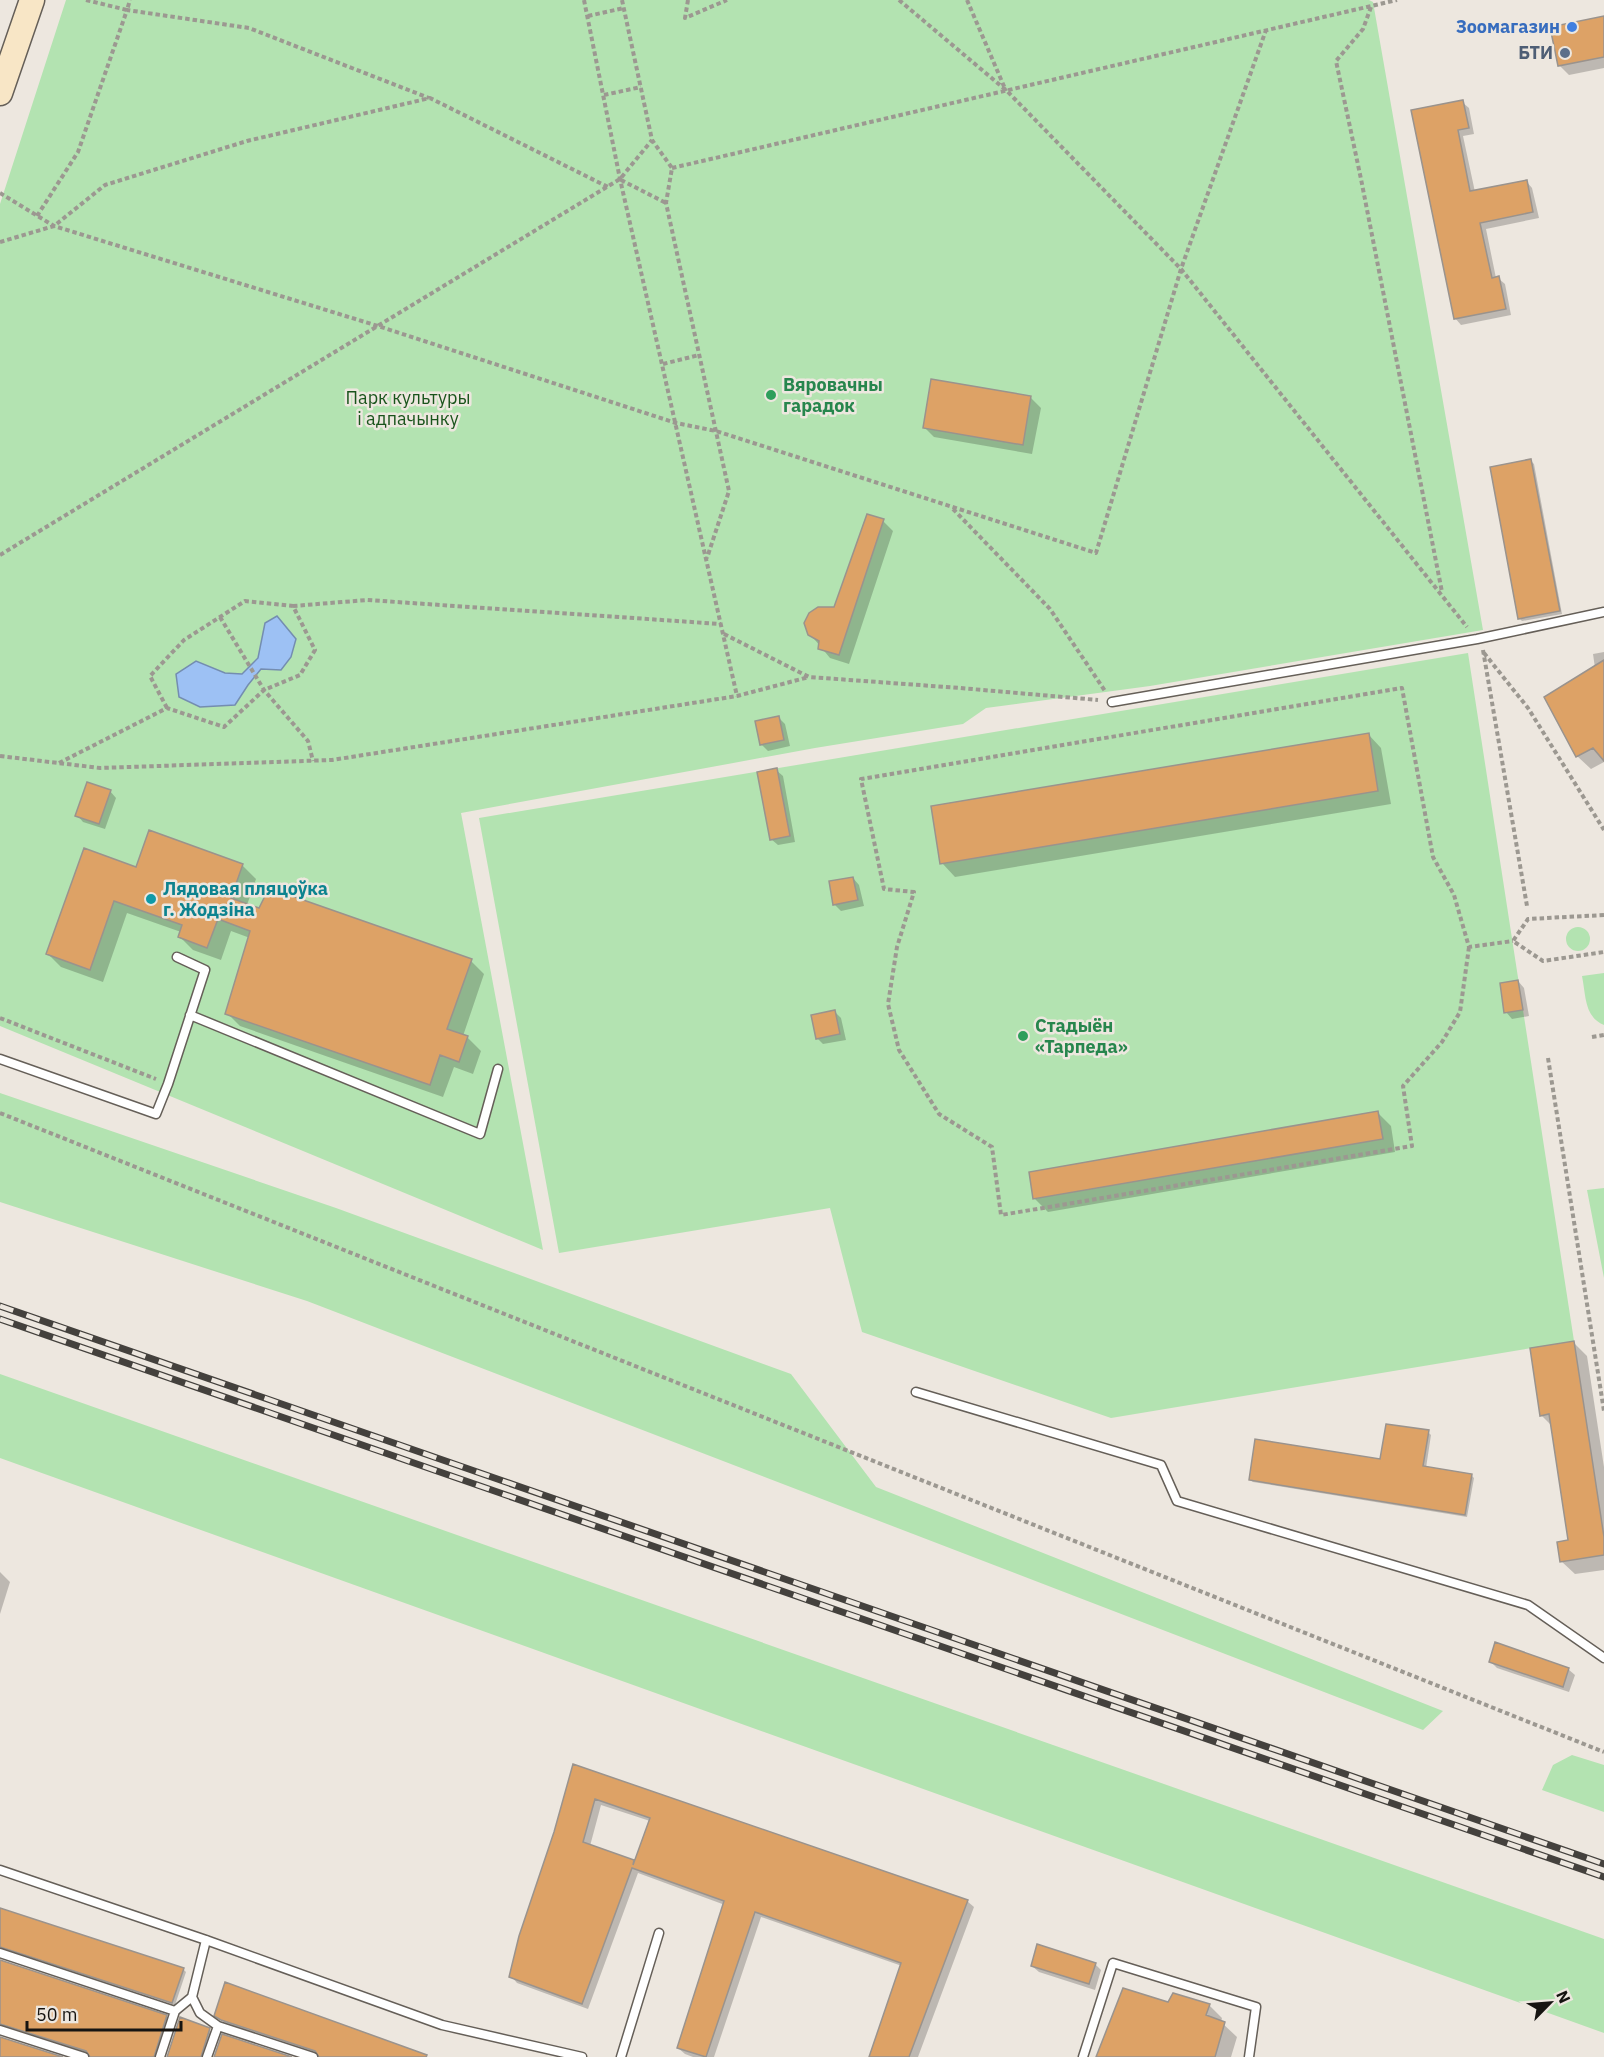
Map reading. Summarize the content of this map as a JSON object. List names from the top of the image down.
{
  "parks": ["Парк культуры і адпачынку"],
  "places": [
    "Зоомагазин",
    "БТИ",
    "Вяровачны гарадок",
    "Лядовая пляцоўка г. Жодзіна",
    "Стадыён «Тарпеда»"
  ],
  "scale_bar": "50 m",
  "north": "top right"
}
